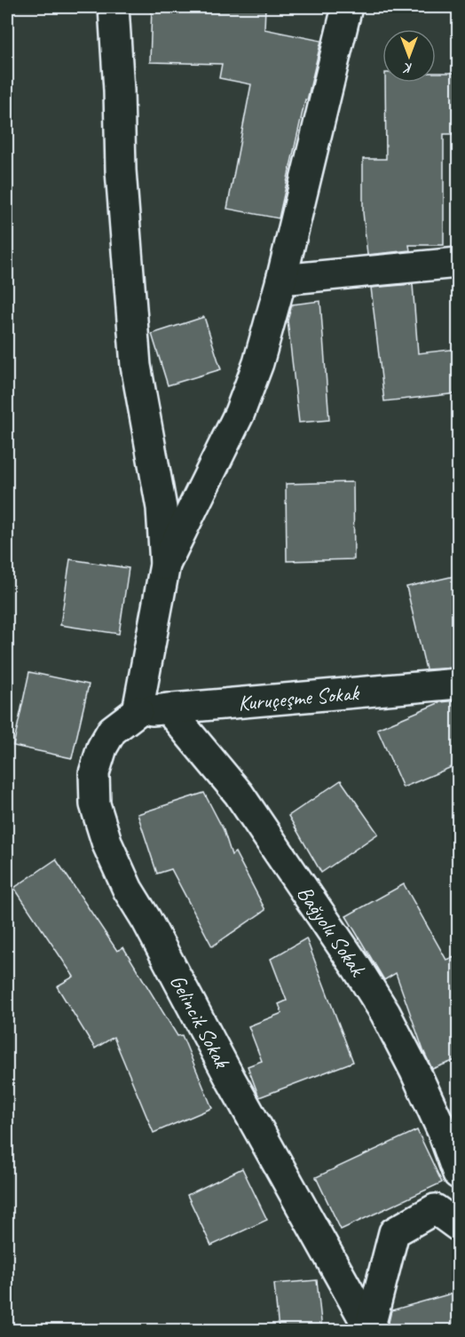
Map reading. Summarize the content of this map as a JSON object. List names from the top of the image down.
{
  "streets": {
    "street": ["Kuruçeşme Sokak", "Bağyolu Sokak", "Gelincik Sokak"]
  },
  "crossings": [
    ["Kuruçeşme Sokak", "Bağyolu Sokak"],
    ["Kuruçeşme Sokak", "Gelincik Sokak"]
  ],
  "north": "bottom"
}
